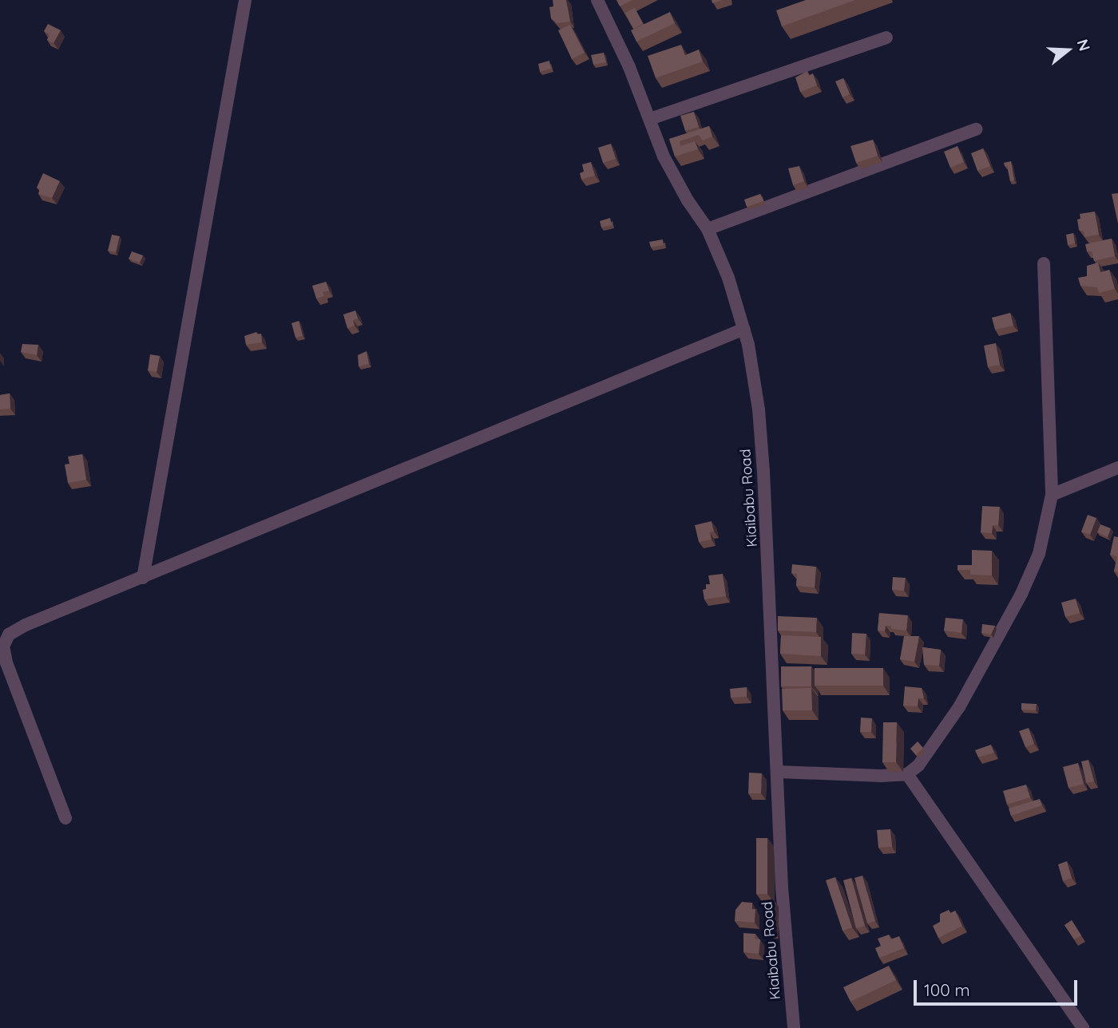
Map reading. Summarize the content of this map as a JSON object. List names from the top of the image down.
{
  "streets": {
    "street": ["Kiaibabu Road"]
  },
  "scale_bar": "100 m",
  "north": "right"
}
